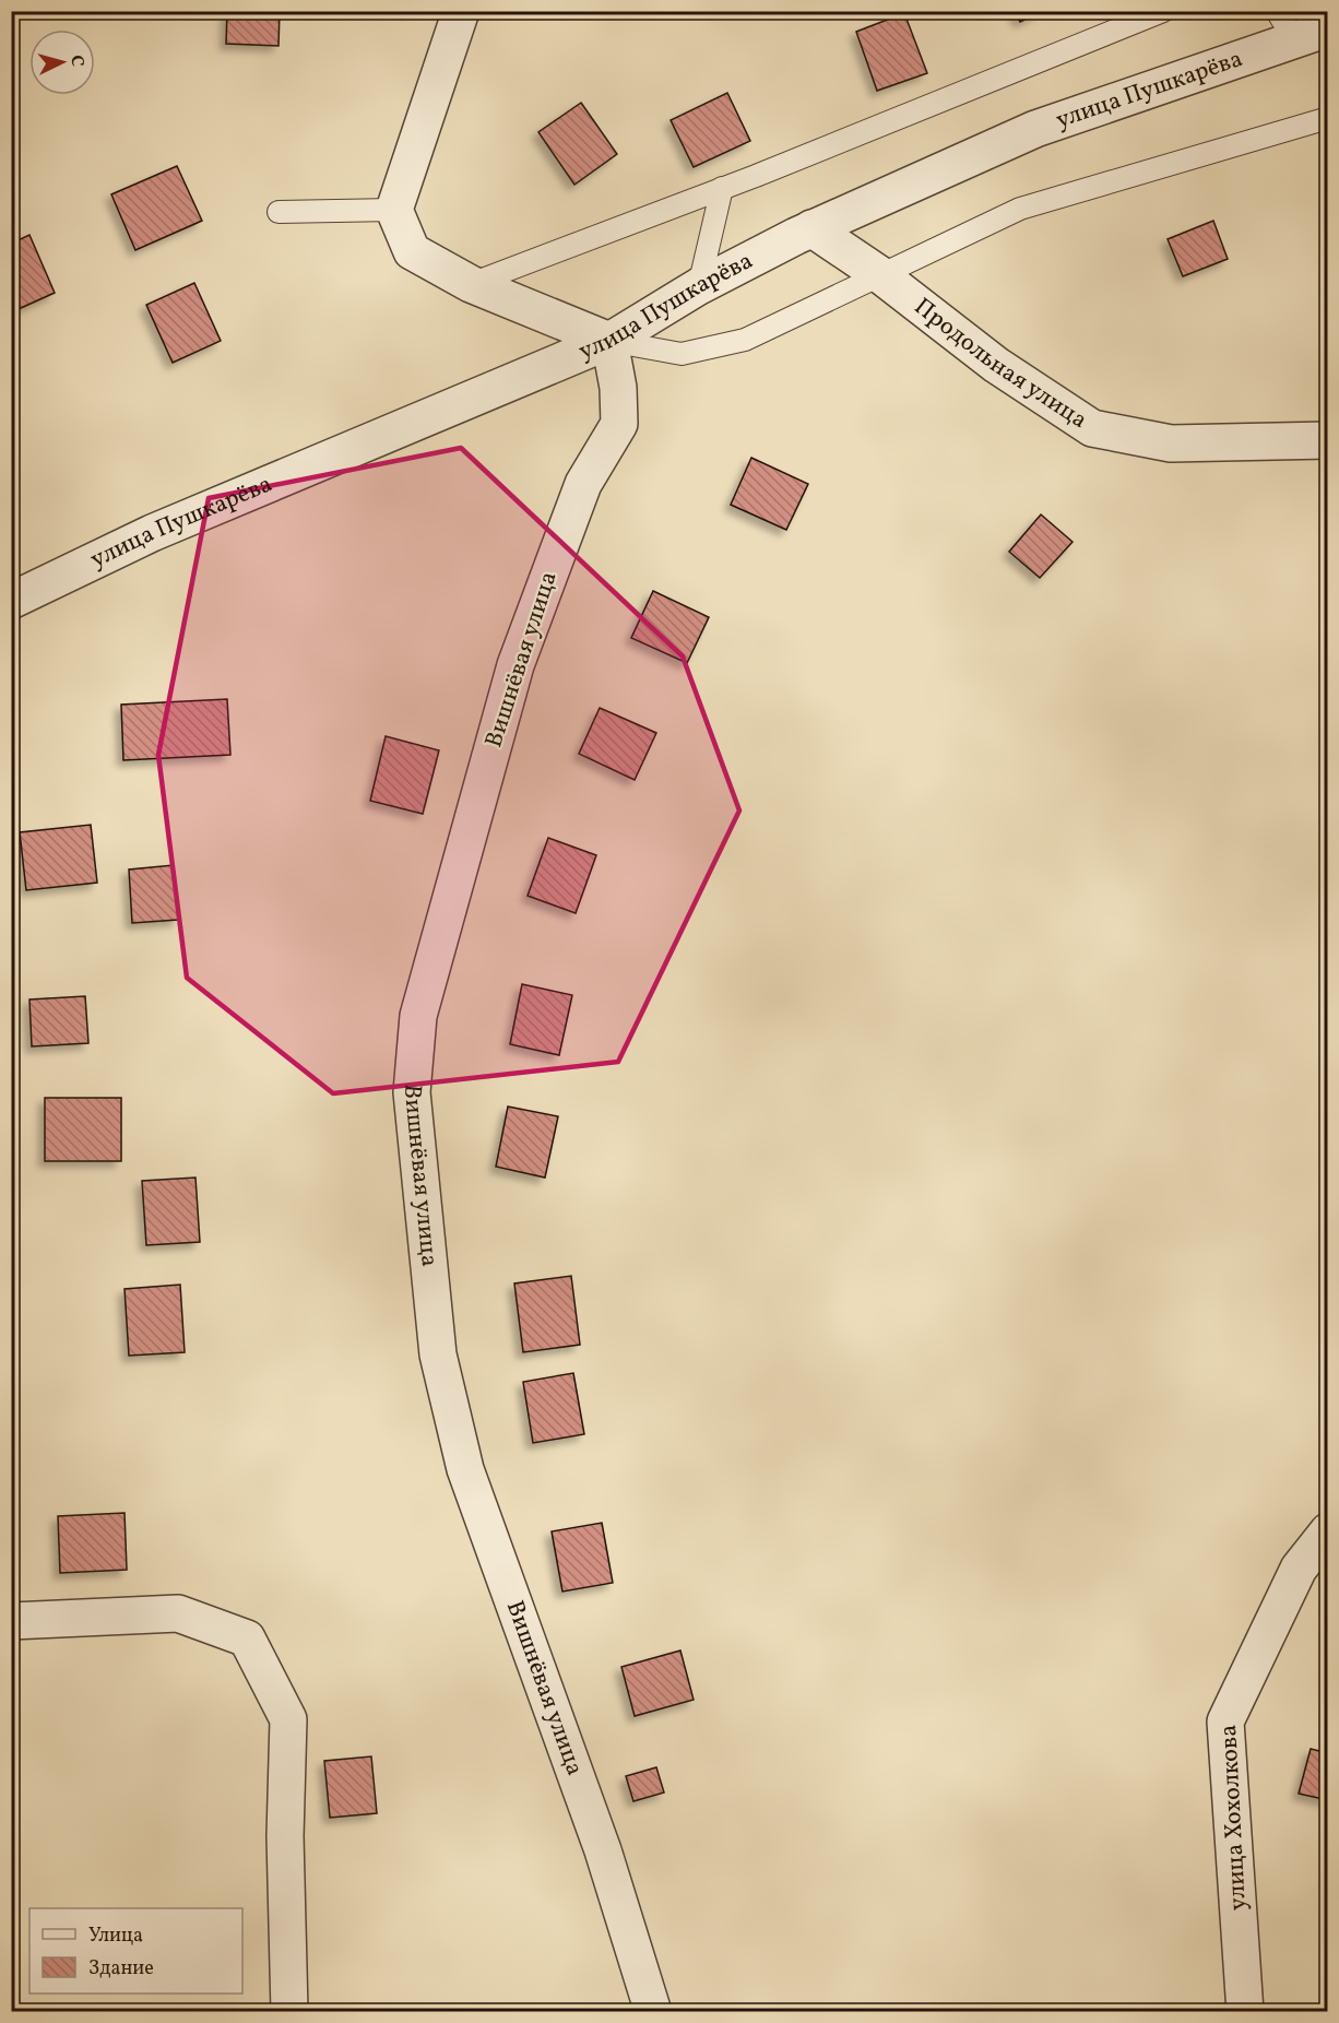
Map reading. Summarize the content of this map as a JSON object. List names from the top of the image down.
{
  "streets": {
    "street": [
      "улица Пушкарёва",
      "Продольная улица",
      "Вишнёвая улица",
      "улица Хохолкова"
    ]
  },
  "crossings": [
    ["улица Пушкарёва", "Продольная улица"],
    ["улица Пушкарёва", "Вишнёвая улица"]
  ],
  "legend": ["Улица", "Здание"],
  "north": "right"
}
